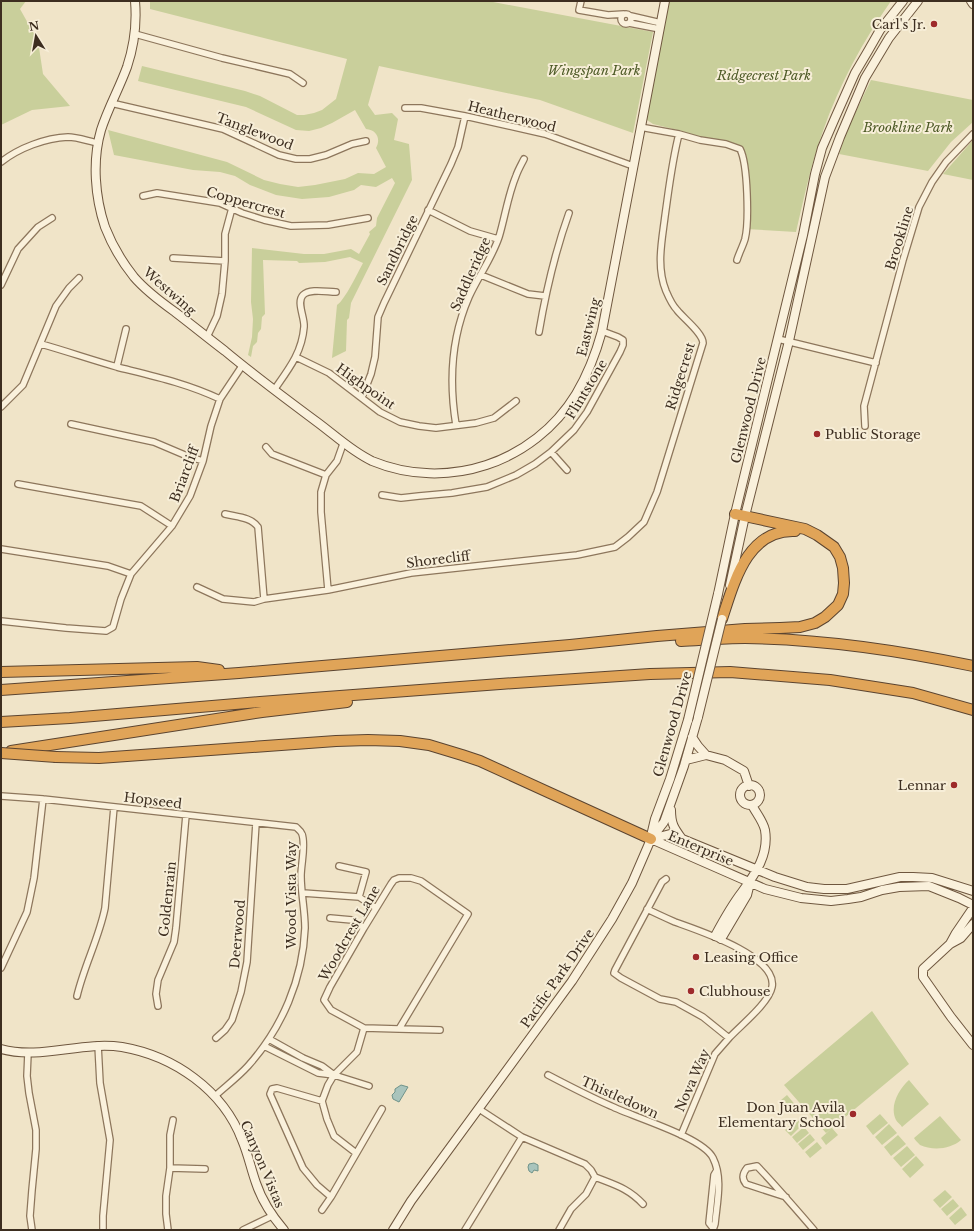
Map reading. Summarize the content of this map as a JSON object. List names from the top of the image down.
{
  "streets": {
    "main road": [
      "Westwing",
      "Eastwing",
      "Glenwood Drive",
      "Enterprise",
      "Pacific Park Drive",
      "Canyon Vistas"
    ],
    "street": [
      "Heatherwood",
      "Tanglewood",
      "Coppercrest",
      "Brookline",
      "Sandbridge",
      "Saddleridge",
      "Ridgecrest",
      "Highpoint",
      "Flintstone",
      "Briarcliff",
      "Shorecliff",
      "Hopseed",
      "Wood Vista Way",
      "Goldenrain",
      "Woodcrest Lane",
      "Deerwood",
      "Nova Way",
      "Thistledown"
    ]
  },
  "crossings": [
    ["Heatherwood", "Sandbridge"],
    ["Heatherwood", "Eastwing"],
    ["Tanglewood", "Westwing"],
    ["Sandbridge", "Highpoint"],
    ["Saddleridge", "Highpoint"],
    ["Westwing", "Eastwing"],
    ["Westwing", "Briarcliff"],
    ["Eastwing", "Flintstone"],
    ["Ridgecrest", "Shorecliff"],
    ["Glenwood Drive", "Enterprise"],
    ["Glenwood Drive", "Pacific Park Drive"],
    ["Hopseed", "Wood Vista Way"],
    ["Hopseed", "Goldenrain"],
    ["Hopseed", "Deerwood"],
    ["Enterprise", "Pacific Park Drive"],
    ["Wood Vista Way", "Canyon Vistas"],
    ["Nova Way", "Thistledown"]
  ],
  "parks": ["Wingspan Park", "Ridgecrest Park", "Brookline Park"],
  "places": [
    "Carl's Jr.",
    "Public Storage",
    "Lennar",
    "Leasing Office",
    "Clubhouse",
    "Don Juan Avila Elementary School"
  ],
  "north": "top"
}
